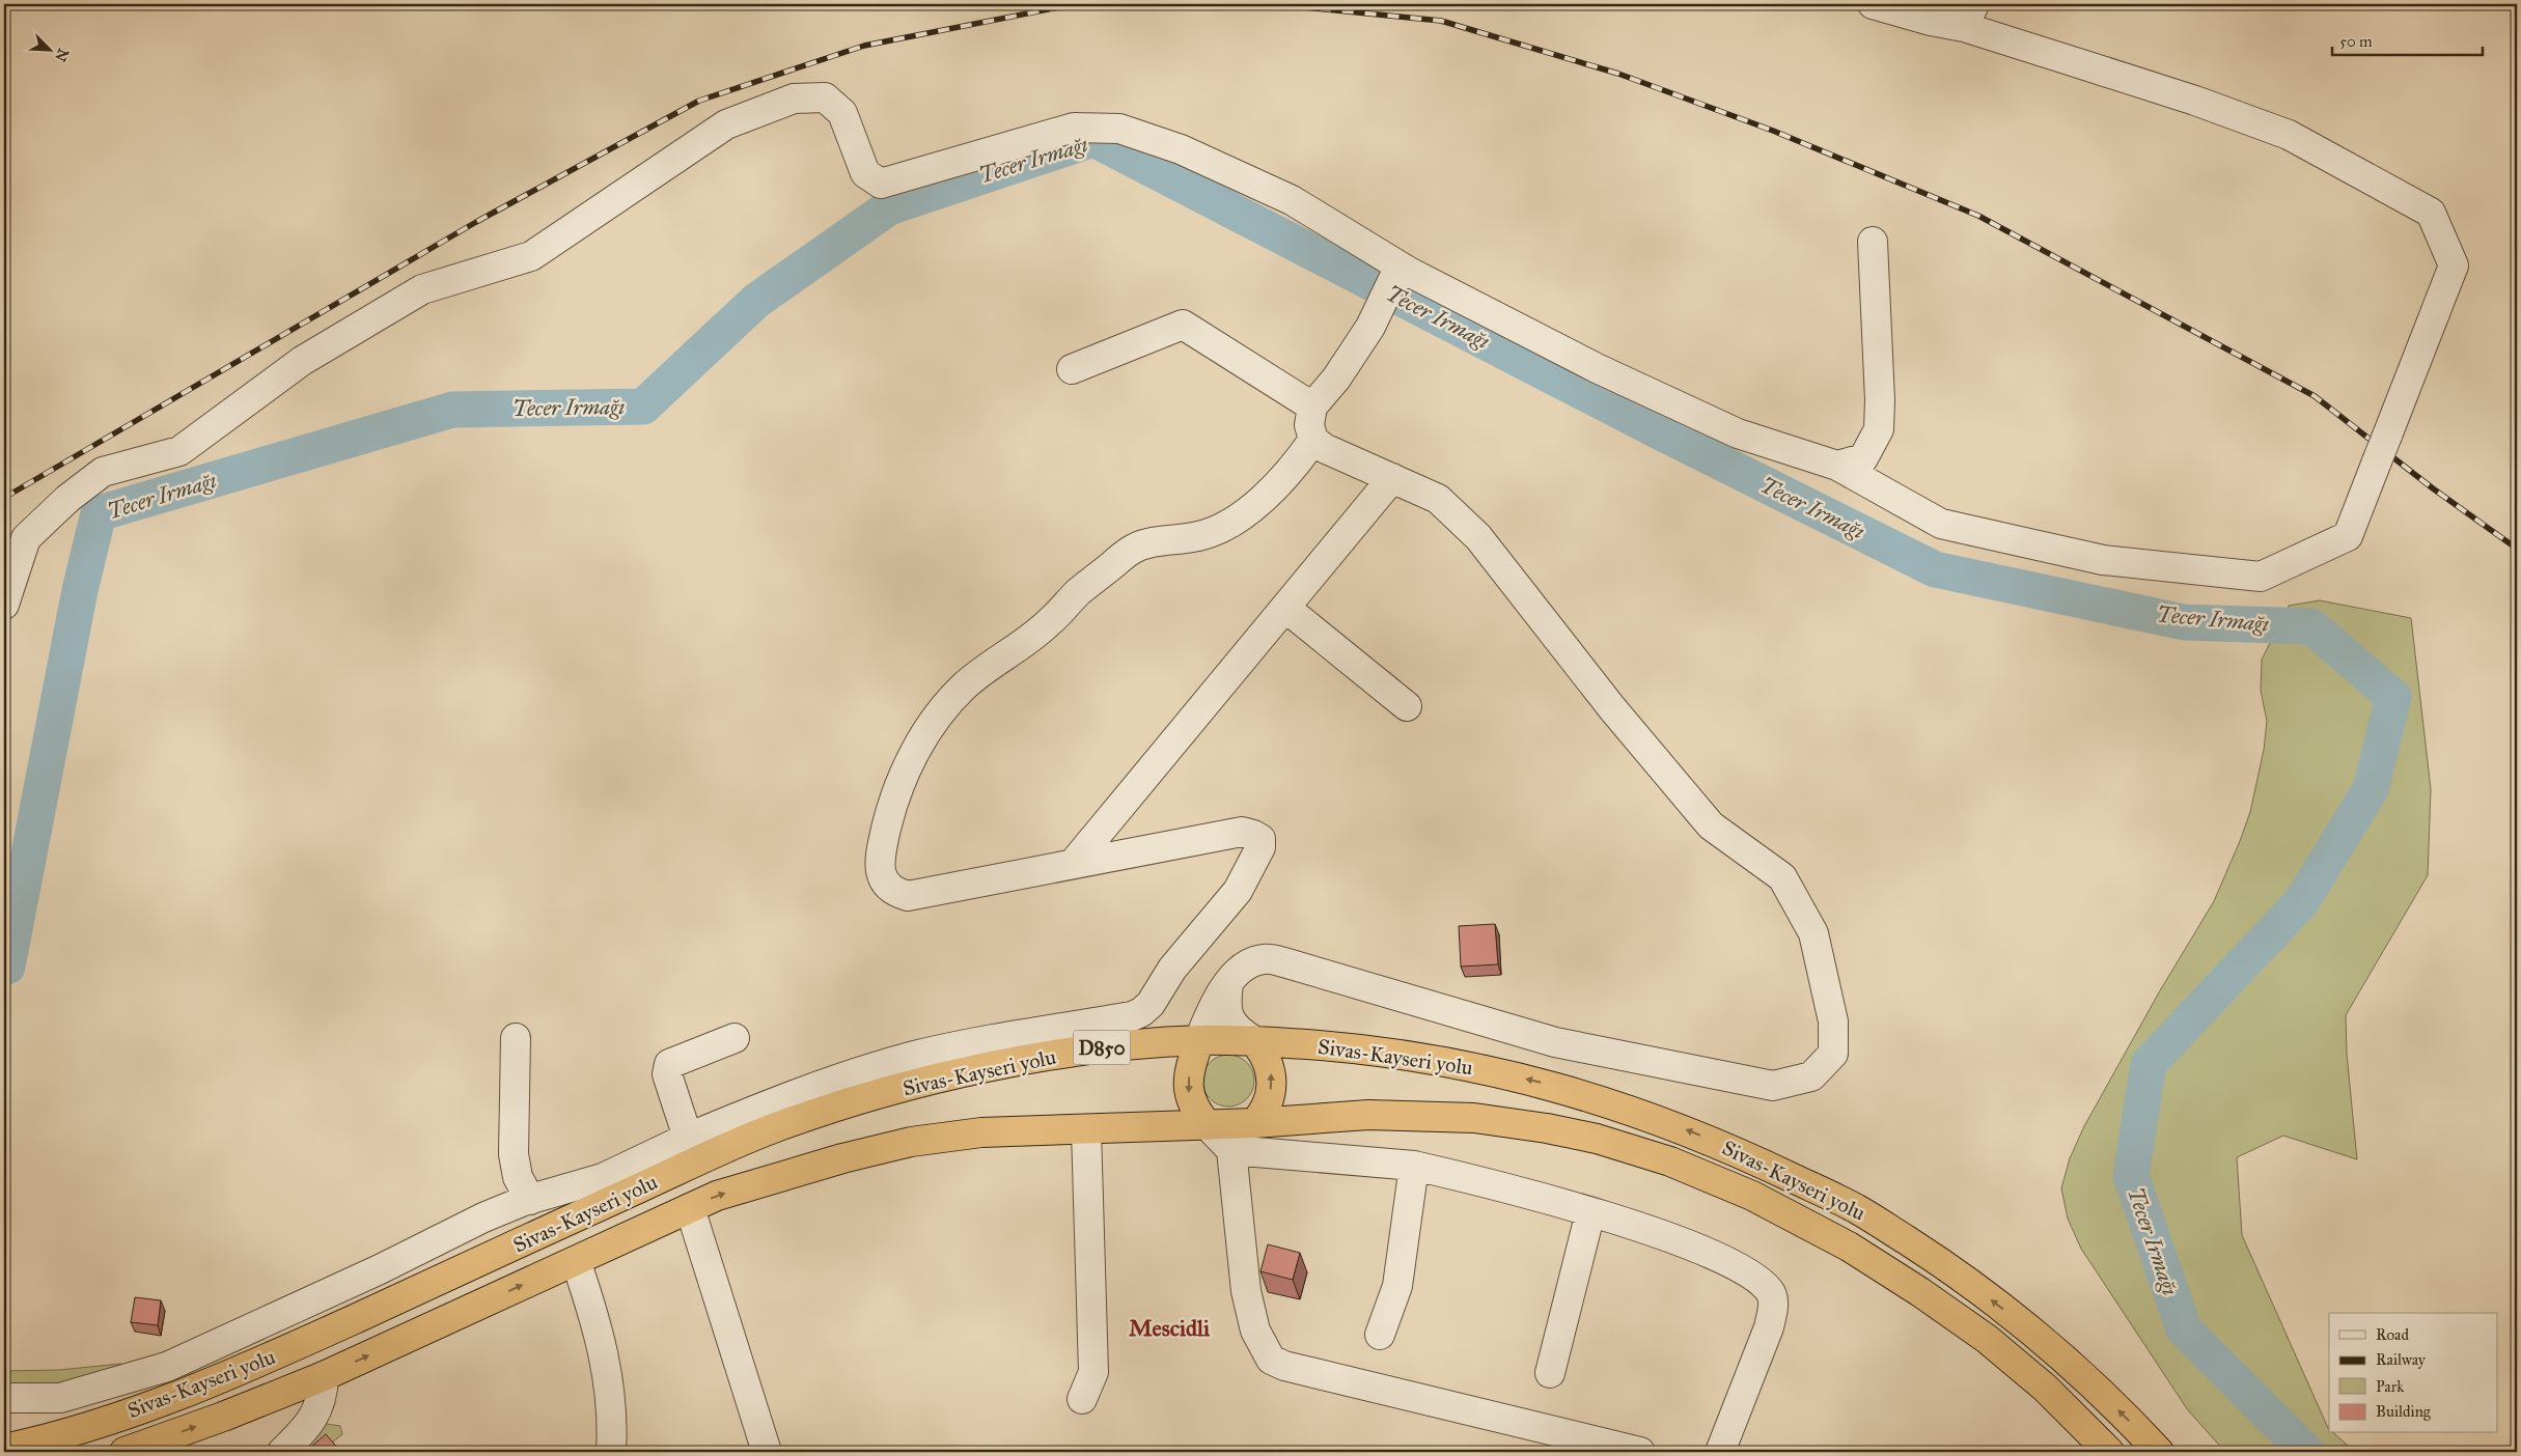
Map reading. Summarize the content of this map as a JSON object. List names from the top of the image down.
{
  "streets": {
    "highway": ["D850", "Sivas-Kayseri yolu"]
  },
  "districts": ["Mescidli"],
  "water": ["Tecer Irmağı"],
  "legend": [
    "Road",
    "Railway",
    "Park",
    "Building"
  ],
  "scale_bar": "50 m",
  "north": "bottom right"
}
